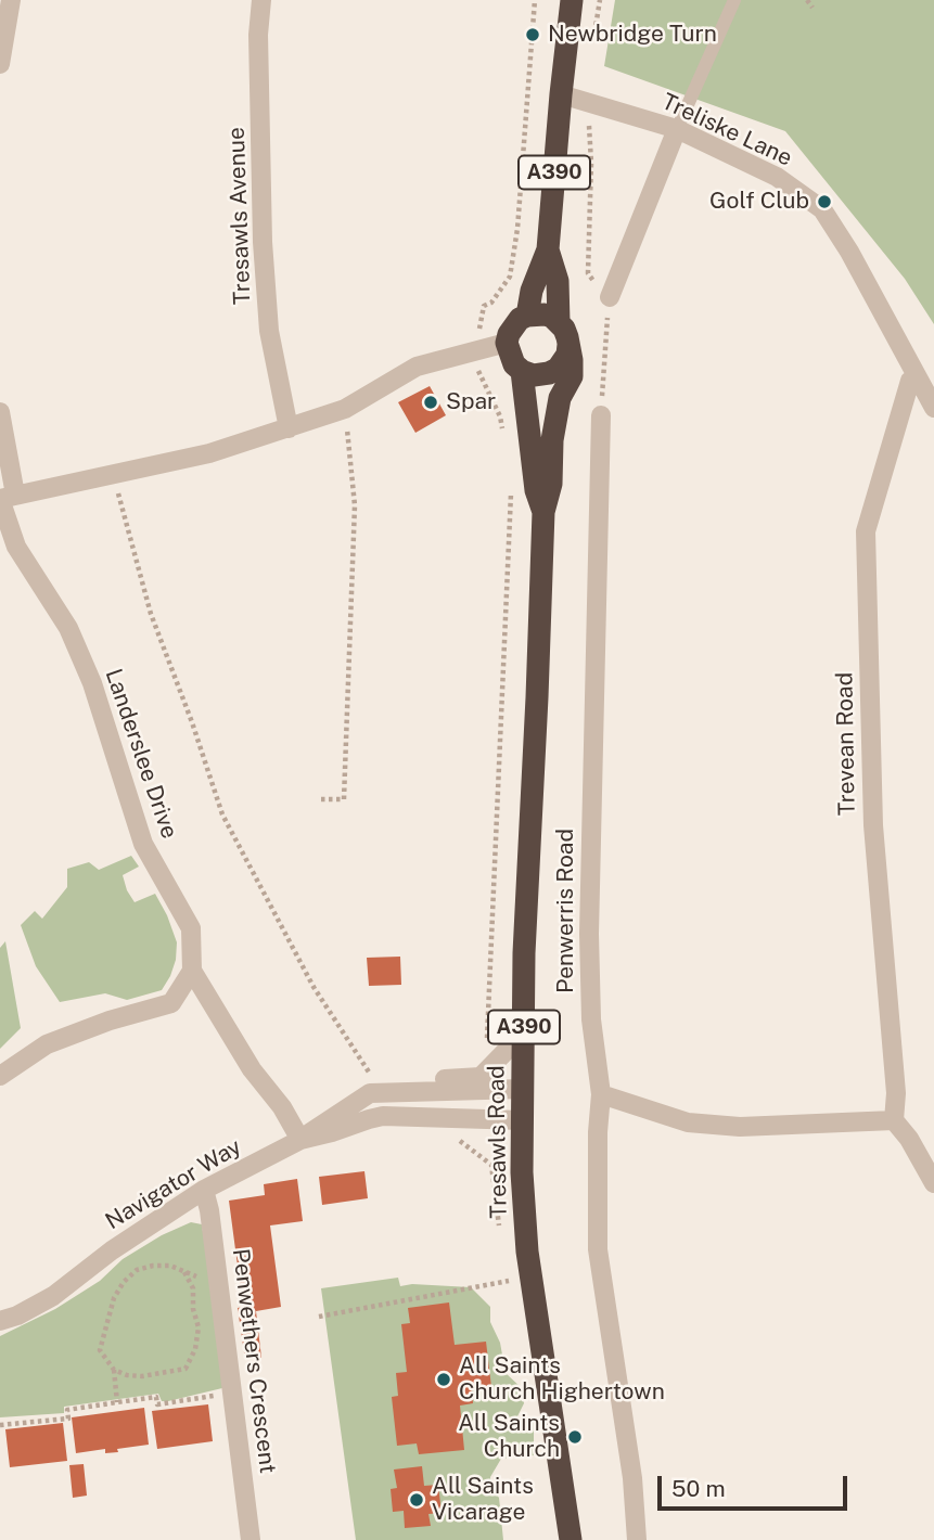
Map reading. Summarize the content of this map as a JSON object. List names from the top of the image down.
{
  "streets": {
    "highway": ["A390", "Tresawls Road"],
    "street": [
      "Treliske Lane",
      "Tresawls Avenue",
      "Trevean Road",
      "Landerslee Drive",
      "Penwerris Road",
      "Navigator Way",
      "Penwethers Crescent"
    ]
  },
  "crossings": [
    ["Treliske Lane", "A390"],
    ["Treliske Lane", "Trevean Road"],
    ["A390", "Tresawls Road"],
    ["Landerslee Drive", "Navigator Way"],
    ["Tresawls Road", "Navigator Way"],
    ["Navigator Way", "Penwethers Crescent"]
  ],
  "places": [
    "Newbridge Turn",
    "Golf Club",
    "Spar",
    "All Saints Church Highertown",
    "All Saints Church",
    "All Saints Vicarage"
  ],
  "scale_bar": "50 m"
}
